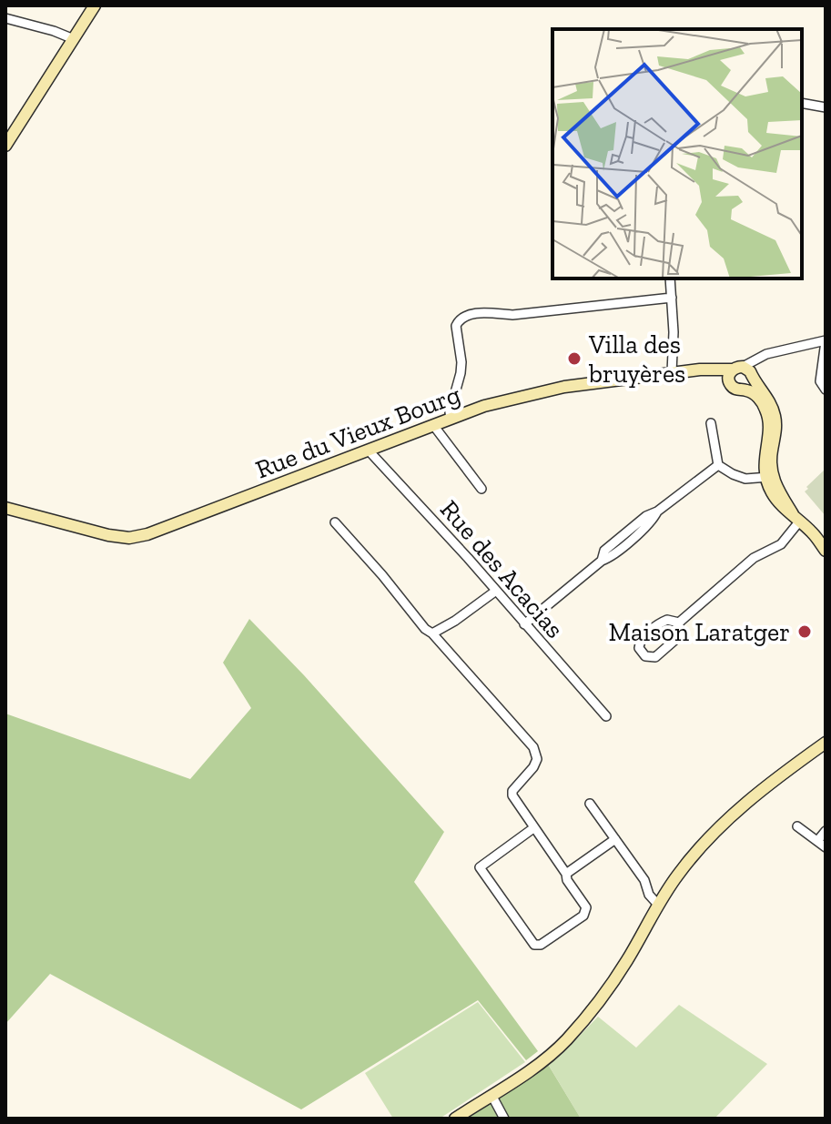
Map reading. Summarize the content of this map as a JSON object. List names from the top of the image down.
{
  "streets": {
    "street": ["Rue du Vieux Bourg", "Rue des Acacias"]
  },
  "crossings": [
    ["Rue du Vieux Bourg", "Rue des Acacias"]
  ],
  "places": ["Villa des bruyères", "Maison Laratger"]
}
